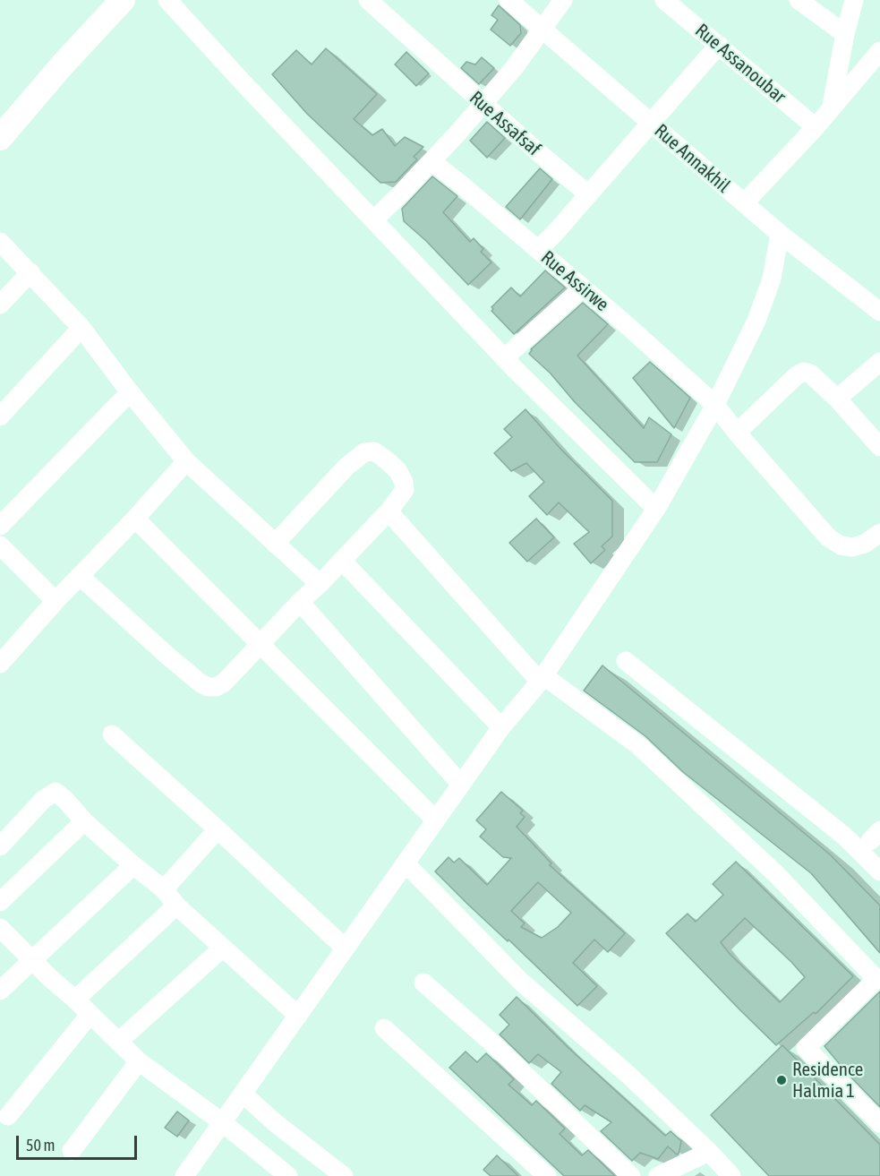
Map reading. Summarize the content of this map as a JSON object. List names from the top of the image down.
{
  "streets": {
    "street": [
      "Rue Assanoubar",
      "Rue Assafsaf",
      "Rue Annakhil",
      "Rue Assirwe"
    ]
  },
  "places": ["Residence Halmia 1"],
  "scale_bar": "50 m"
}
